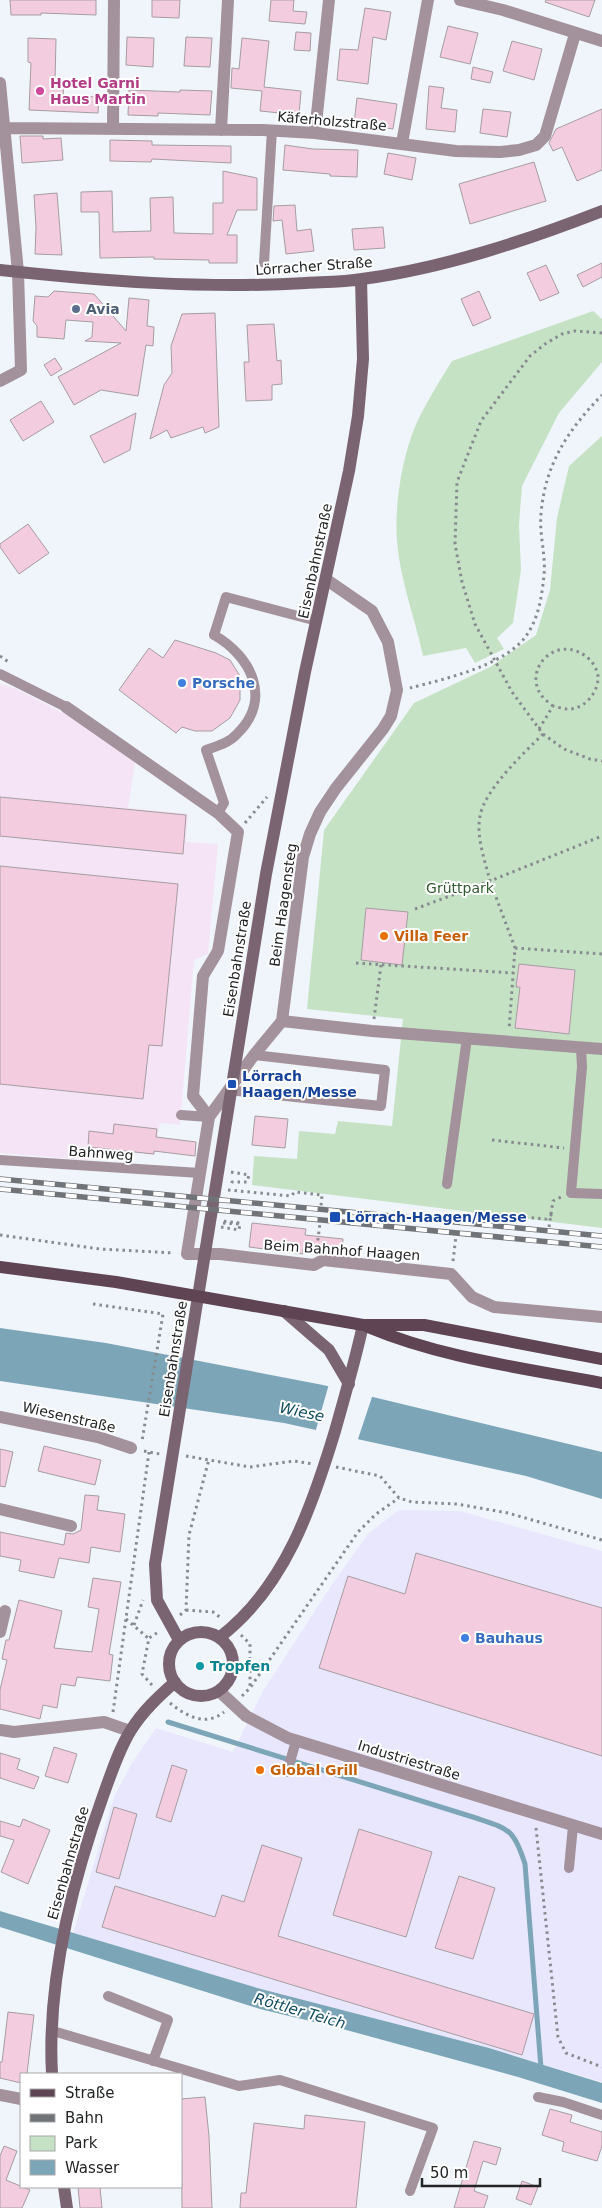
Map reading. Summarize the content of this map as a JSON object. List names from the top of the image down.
{
  "streets": {
    "street": [
      "Käferholzstraße",
      "Lörracher Straße",
      "Eisenbahnstraße",
      "Beim Haagensteg",
      "Beim Bahnhof Haagen",
      "Wiesenstraße",
      "Industriestraße"
    ],
    "lane": ["Bahnweg"]
  },
  "crossings": [
    ["Lörracher Straße", "Eisenbahnstraße"],
    ["Eisenbahnstraße", "Beim Haagensteg"],
    ["Eisenbahnstraße", "Industriestraße"]
  ],
  "water": ["Wiese", "Röttler Teich"],
  "parks": ["Grüttpark"],
  "places": {
    "other": [
      "Hotel Garni Haus Martin",
      "Avia",
      "Porsche",
      "Villa Feer",
      "Bauhaus",
      "Tropfen",
      "Global Grill"
    ],
    "transit": ["Lörrach Haagen/Messe", "Lörrach-Haagen/Messe"]
  },
  "legend": [
    "Straße",
    "Bahn",
    "Park",
    "Wasser"
  ],
  "scale_bar": "50 m"
}
